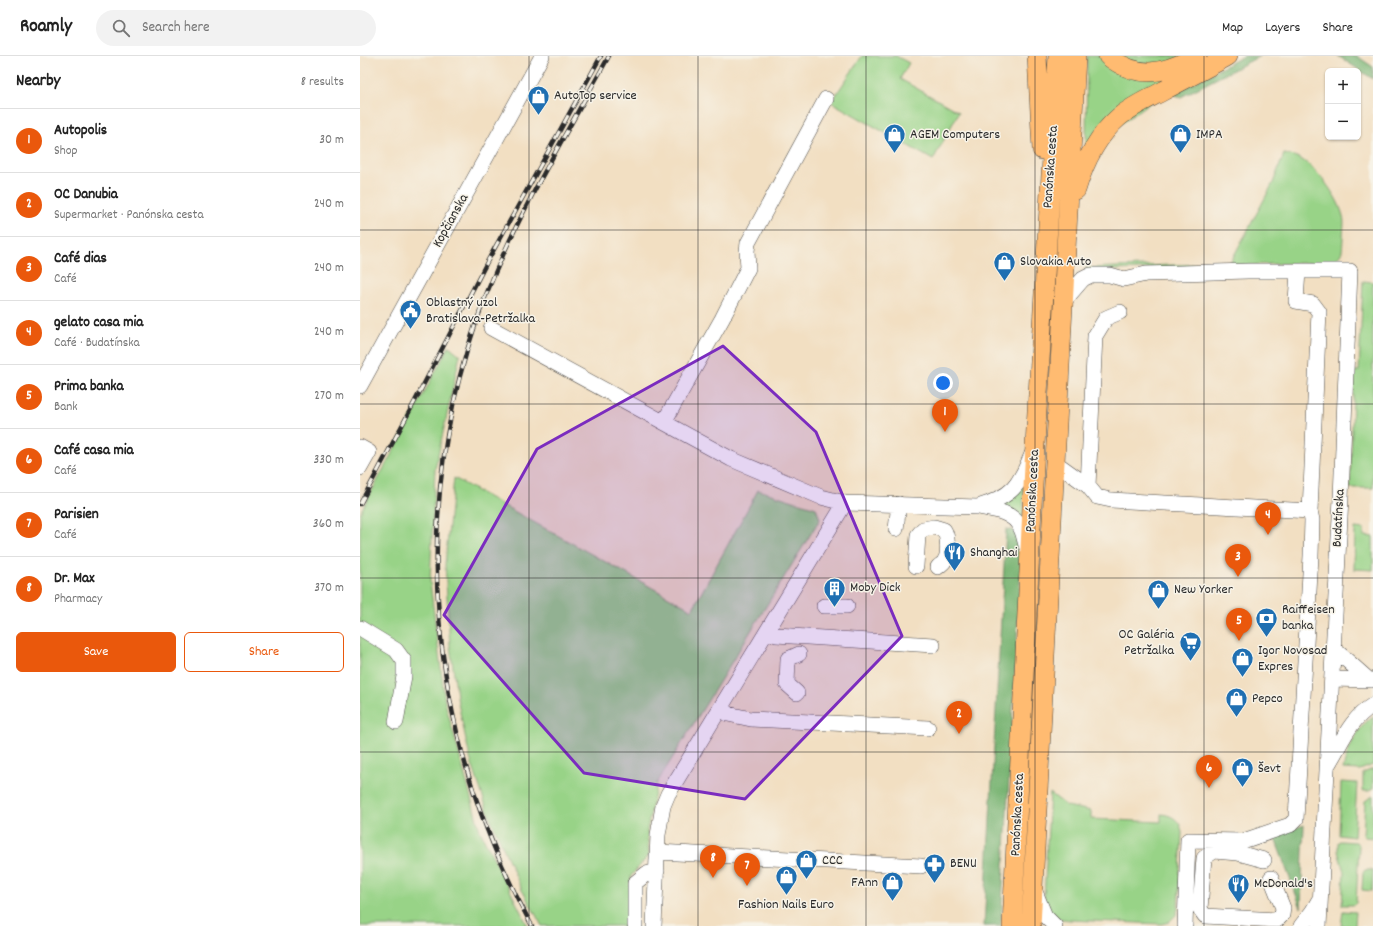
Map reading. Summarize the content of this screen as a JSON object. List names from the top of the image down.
{
  "streets": {
    "main road": ["Panónska cesta"],
    "street": ["Kopčianska", "Budatínska"]
  },
  "places": {
    "shop": [
      "AutoTop service",
      "AGEM Computers",
      "IMPA",
      "Slovakia Auto",
      "New Yorker",
      "Igor Novosad Expres",
      "Pepco",
      "Ševt",
      "CCC",
      "Fashion Nails Euro",
      "FAnn"
    ],
    "public building": ["Oblastný uzol Bratislava-Petržalka"],
    "restaurant": ["Shanghai", "McDonald's"],
    "building": ["Moby Dick"],
    "bank": ["Raiffeisen banka"],
    "supermarket": ["OC Galéria Petržalka"],
    "pharmacy": ["BENU"]
  },
  "page": {
    "header": "Roamly",
    "search": "Search here",
    "nav": ["Map", "Layers", "Share"],
    "heading": ["Nearby", "8 results"],
    "map_buttons": ["+", "−"],
    "list": [
      {
        "mark": "1",
        "name": "Autopolis",
        "note": "Shop",
        "value": "30 m"
      },
      {
        "mark": "2",
        "name": "OC Danubia",
        "note": "Supermarket · Panónska cesta",
        "value": "240 m"
      },
      {
        "mark": "3",
        "name": "Café dias",
        "note": "Café",
        "value": "240 m"
      },
      {
        "mark": "4",
        "name": "gelato casa mia",
        "note": "Café · Budatínska",
        "value": "240 m"
      },
      {
        "mark": "5",
        "name": "Prima banka",
        "note": "Bank",
        "value": "270 m"
      },
      {
        "mark": "6",
        "name": "Café casa mia",
        "note": "Café",
        "value": "330 m"
      },
      {
        "mark": "7",
        "name": "Parisien",
        "note": "Café",
        "value": "360 m"
      },
      {
        "mark": "8",
        "name": "Dr. Max",
        "note": "Pharmacy",
        "value": "370 m"
      }
    ],
    "pins": [
      "1",
      "4",
      "3",
      "5",
      "2",
      "6",
      "8",
      "7"
    ],
    "buttons": ["Save", "Share"]
  }
}
